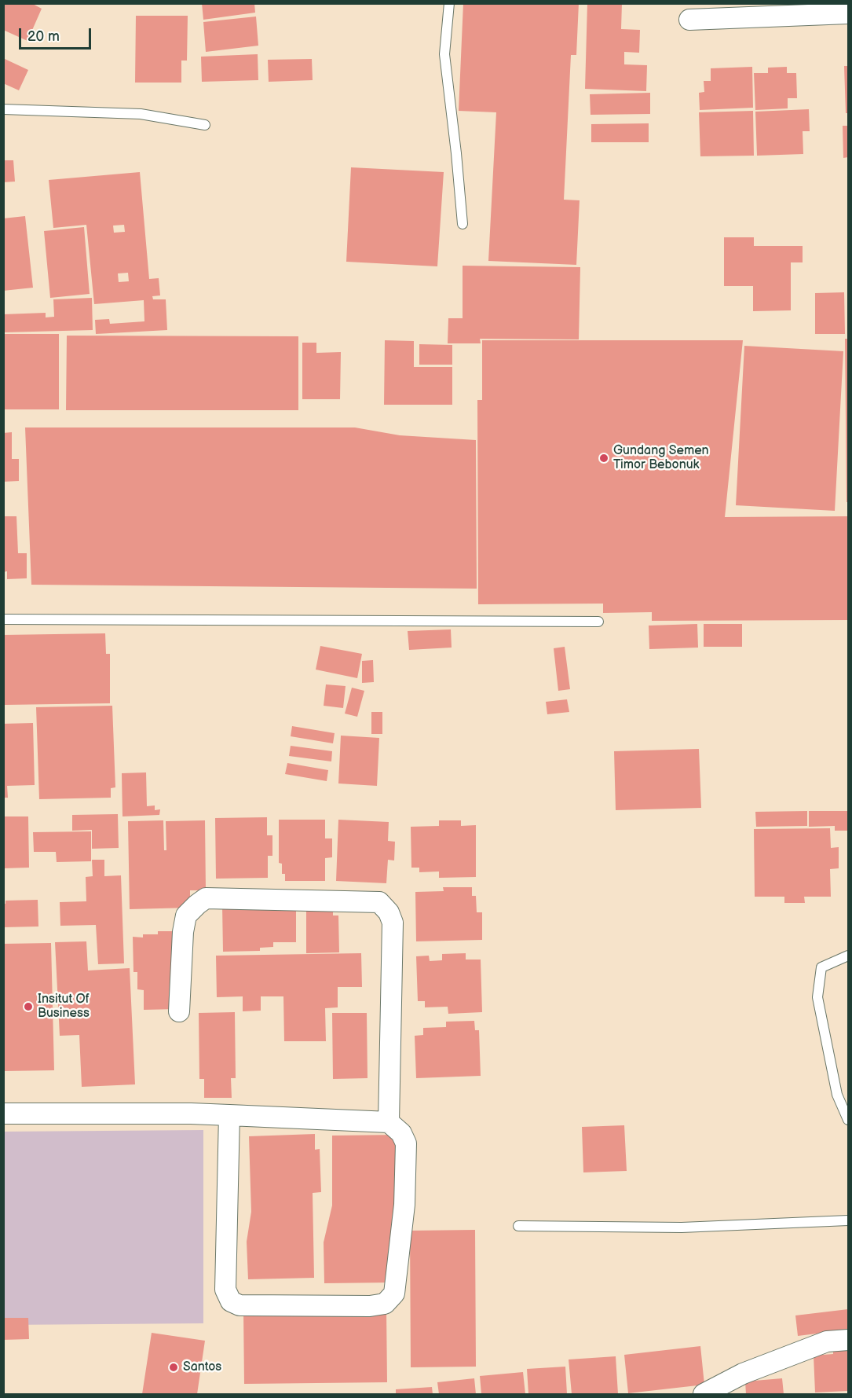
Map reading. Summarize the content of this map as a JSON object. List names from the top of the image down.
{
  "places": ["Gundang Semen Timor Bebonuk", "Insitut Of Business", "Santos"],
  "scale_bar": "20 m"
}
